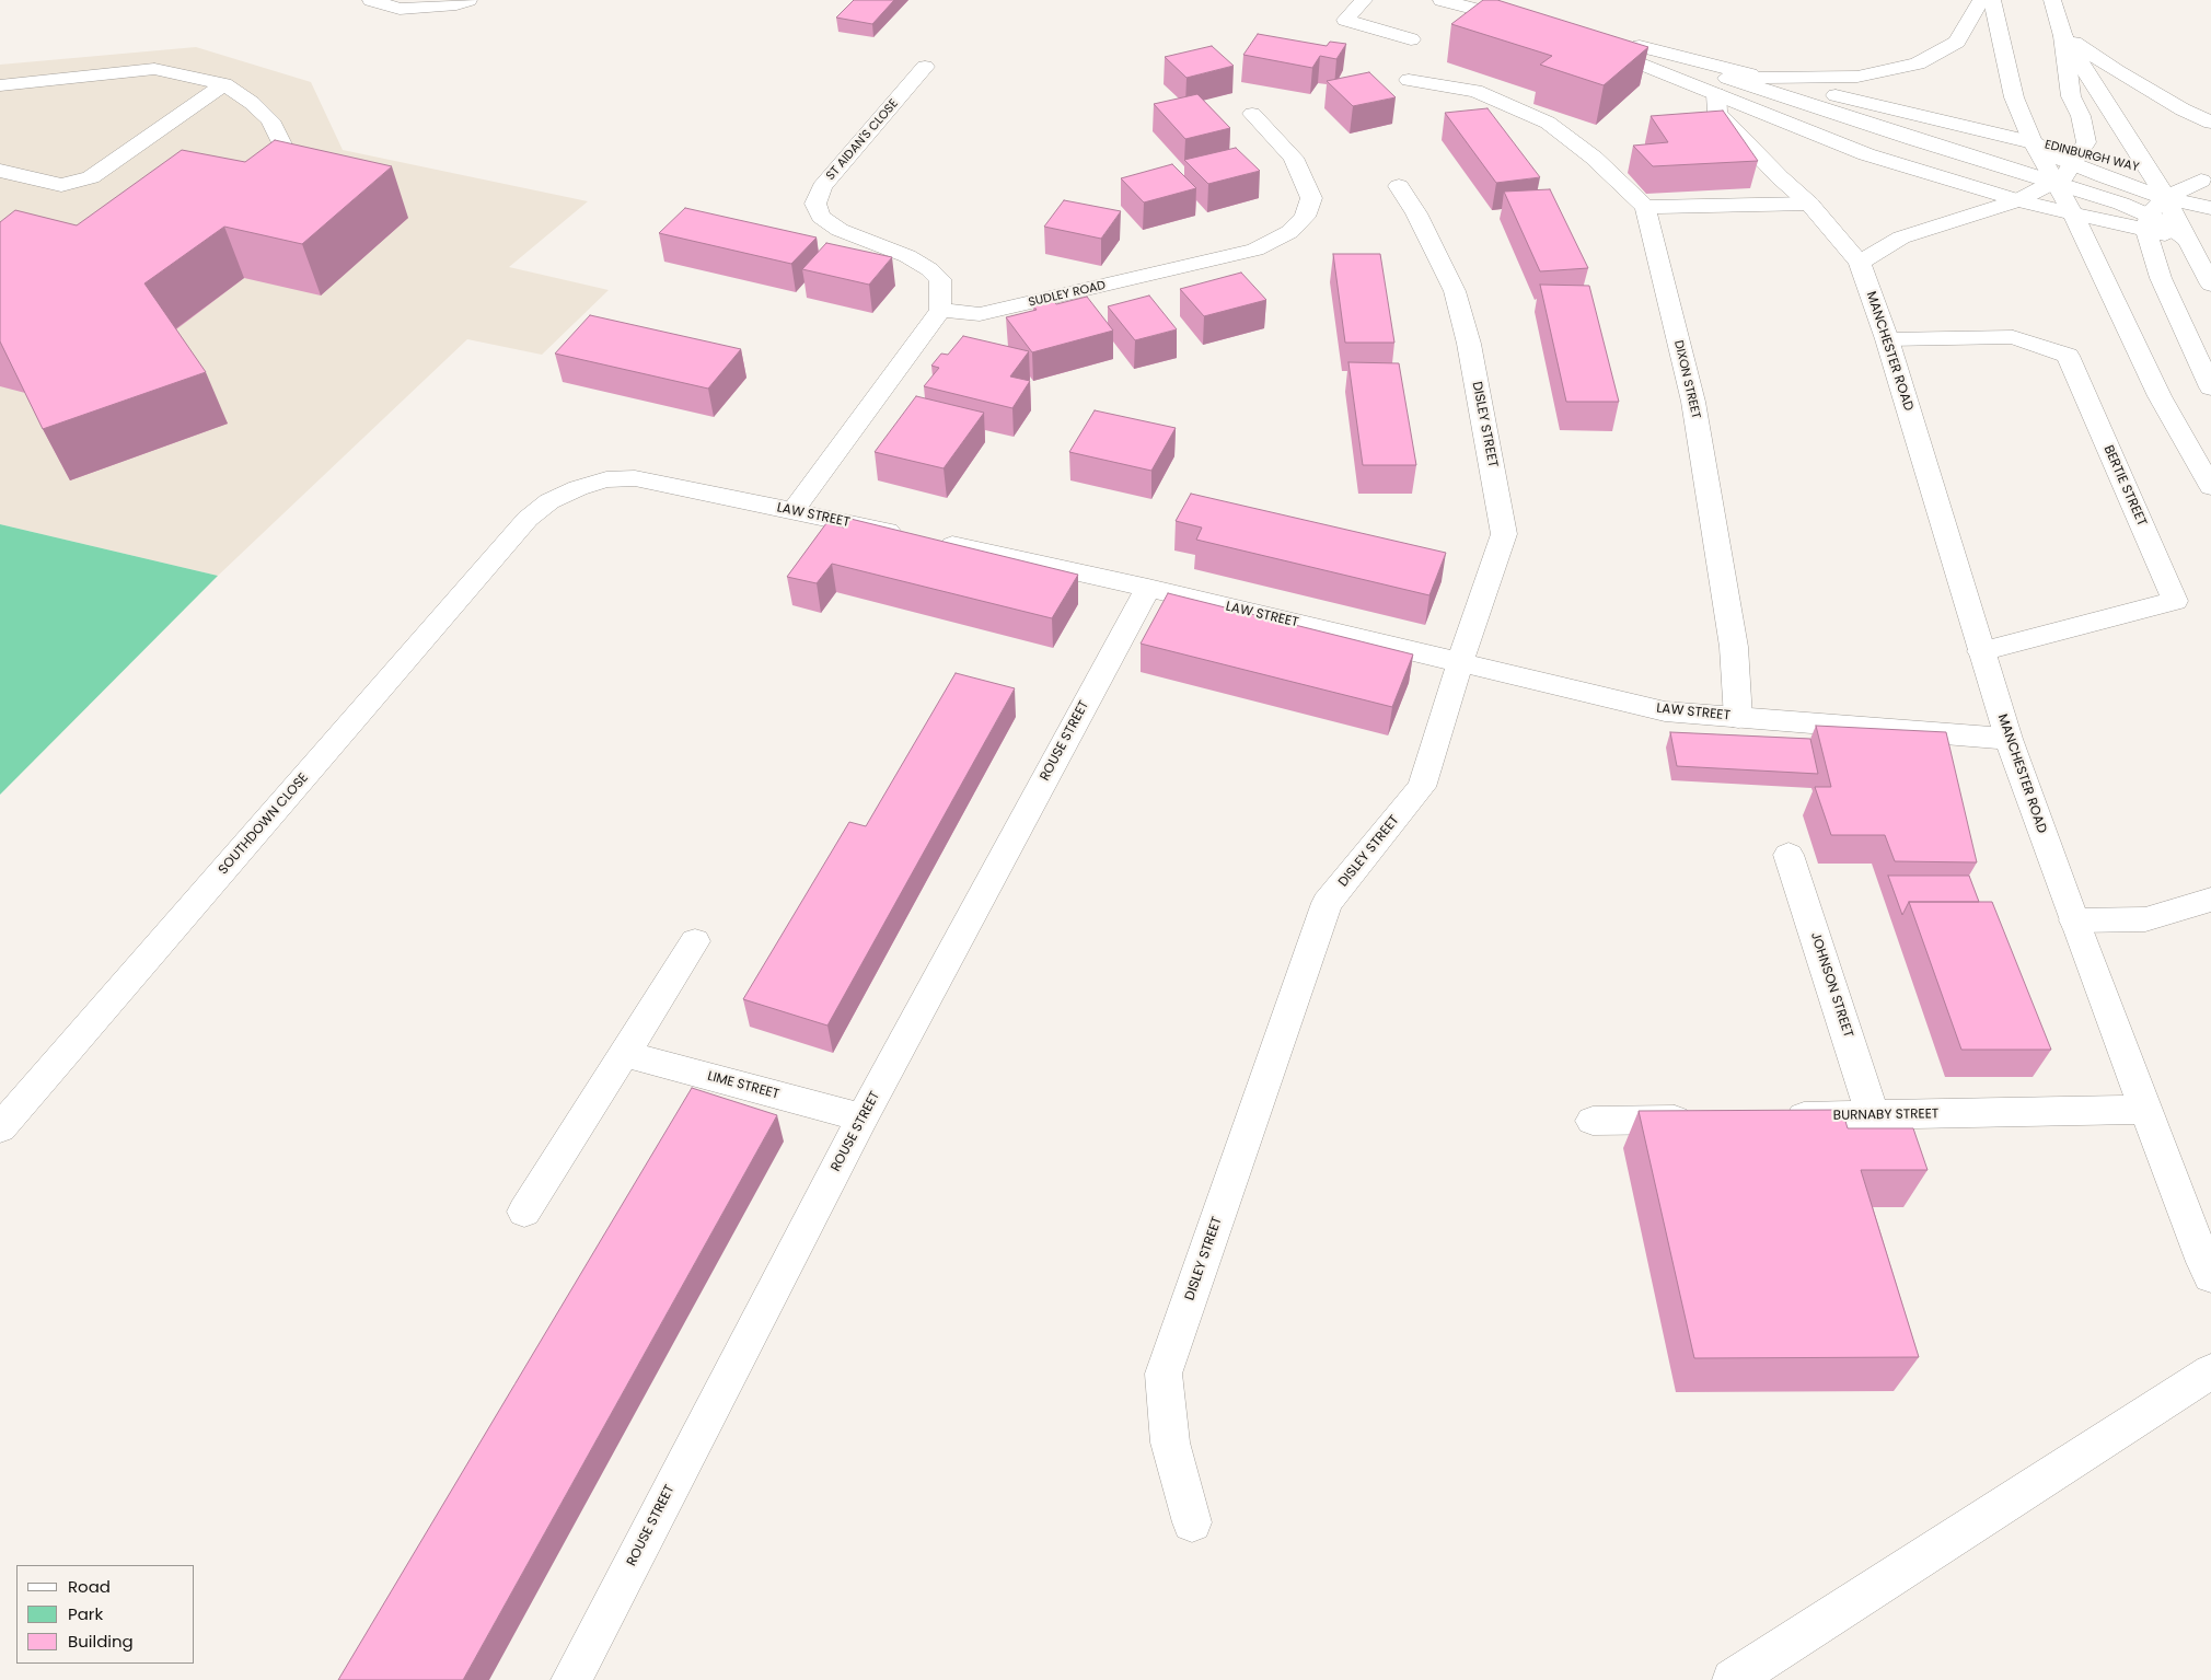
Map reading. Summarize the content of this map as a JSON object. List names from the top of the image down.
{
  "streets": {
    "main road": [
      "ST AIDAN'S CLOSE",
      "EDINBURGH WAY",
      "SUDLEY ROAD",
      "MANCHESTER ROAD",
      "DIXON STREET",
      "DISLEY STREET",
      "BERTIE STREET",
      "LAW STREET",
      "ROUSE STREET",
      "SOUTHDOWN CLOSE",
      "JOHNSON STREET",
      "LIME STREET",
      "BURNABY STREET"
    ]
  },
  "crossings": [
    ["ST AIDAN'S CLOSE", "SUDLEY ROAD"],
    ["MANCHESTER ROAD", "BERTIE STREET"],
    ["MANCHESTER ROAD", "LAW STREET"],
    ["MANCHESTER ROAD", "BURNABY STREET"],
    ["DIXON STREET", "LAW STREET"],
    ["DISLEY STREET", "LAW STREET"],
    ["LAW STREET", "ROUSE STREET"],
    ["LAW STREET", "SOUTHDOWN CLOSE"],
    ["ROUSE STREET", "LIME STREET"],
    ["JOHNSON STREET", "BURNABY STREET"]
  ],
  "legend": ["Road", "Park", "Building"]
}
